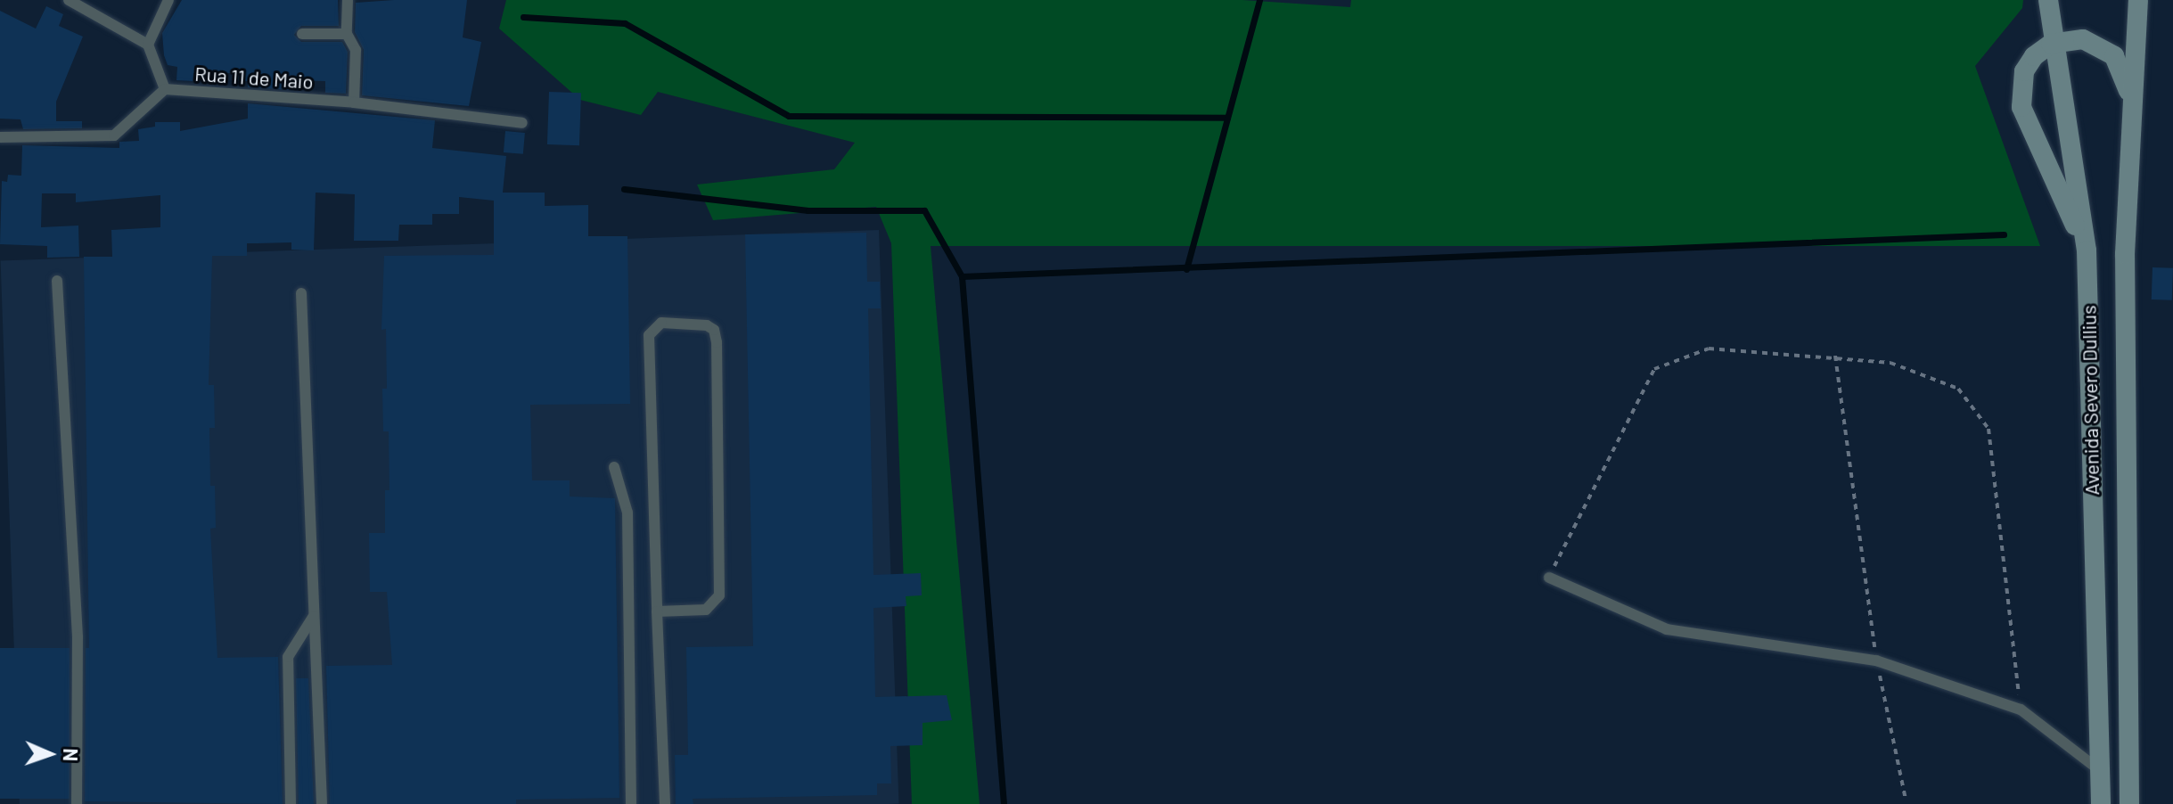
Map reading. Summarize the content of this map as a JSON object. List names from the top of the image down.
{
  "streets": {
    "main road": ["Avenida Severo Dullius"],
    "lane": ["Rua 11 de Maio"]
  },
  "north": "right"
}
